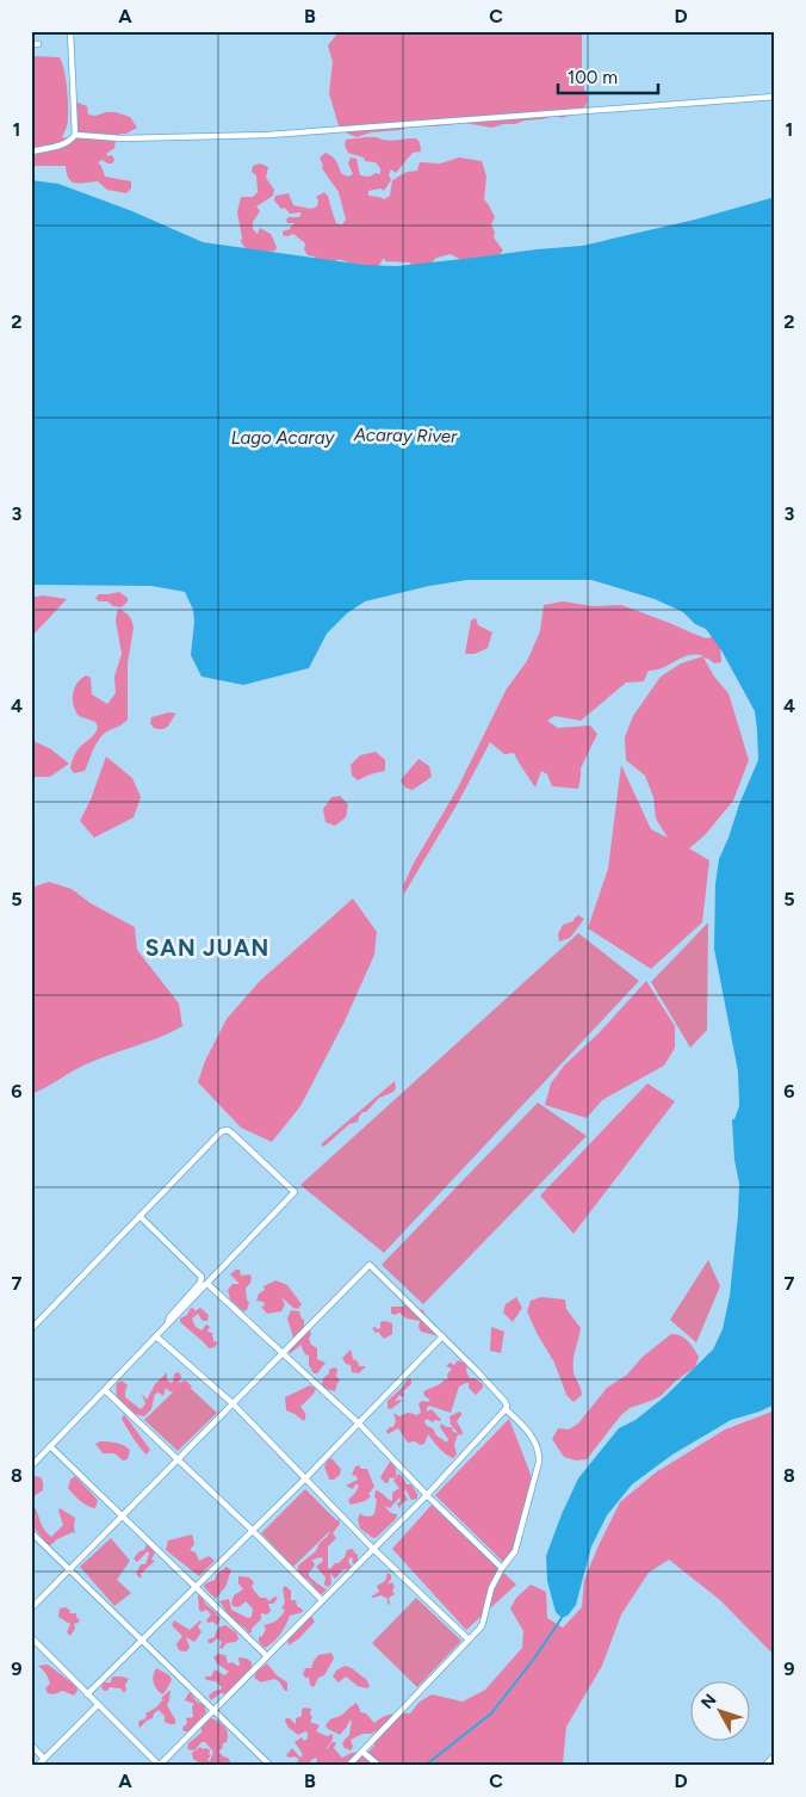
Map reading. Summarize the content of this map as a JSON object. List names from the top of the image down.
{
  "districts": ["SAN JUAN"],
  "water": ["Acaray River", "Lago Acaray"],
  "scale_bar": "100 m",
  "north": "top left",
  "grid": {
    "columns": [
      "A",
      "B",
      "C",
      "D"
    ],
    "rows": [
      "1",
      "2",
      "3",
      "4",
      "5",
      "6",
      "7",
      "8",
      "9"
    ]
  }
}
